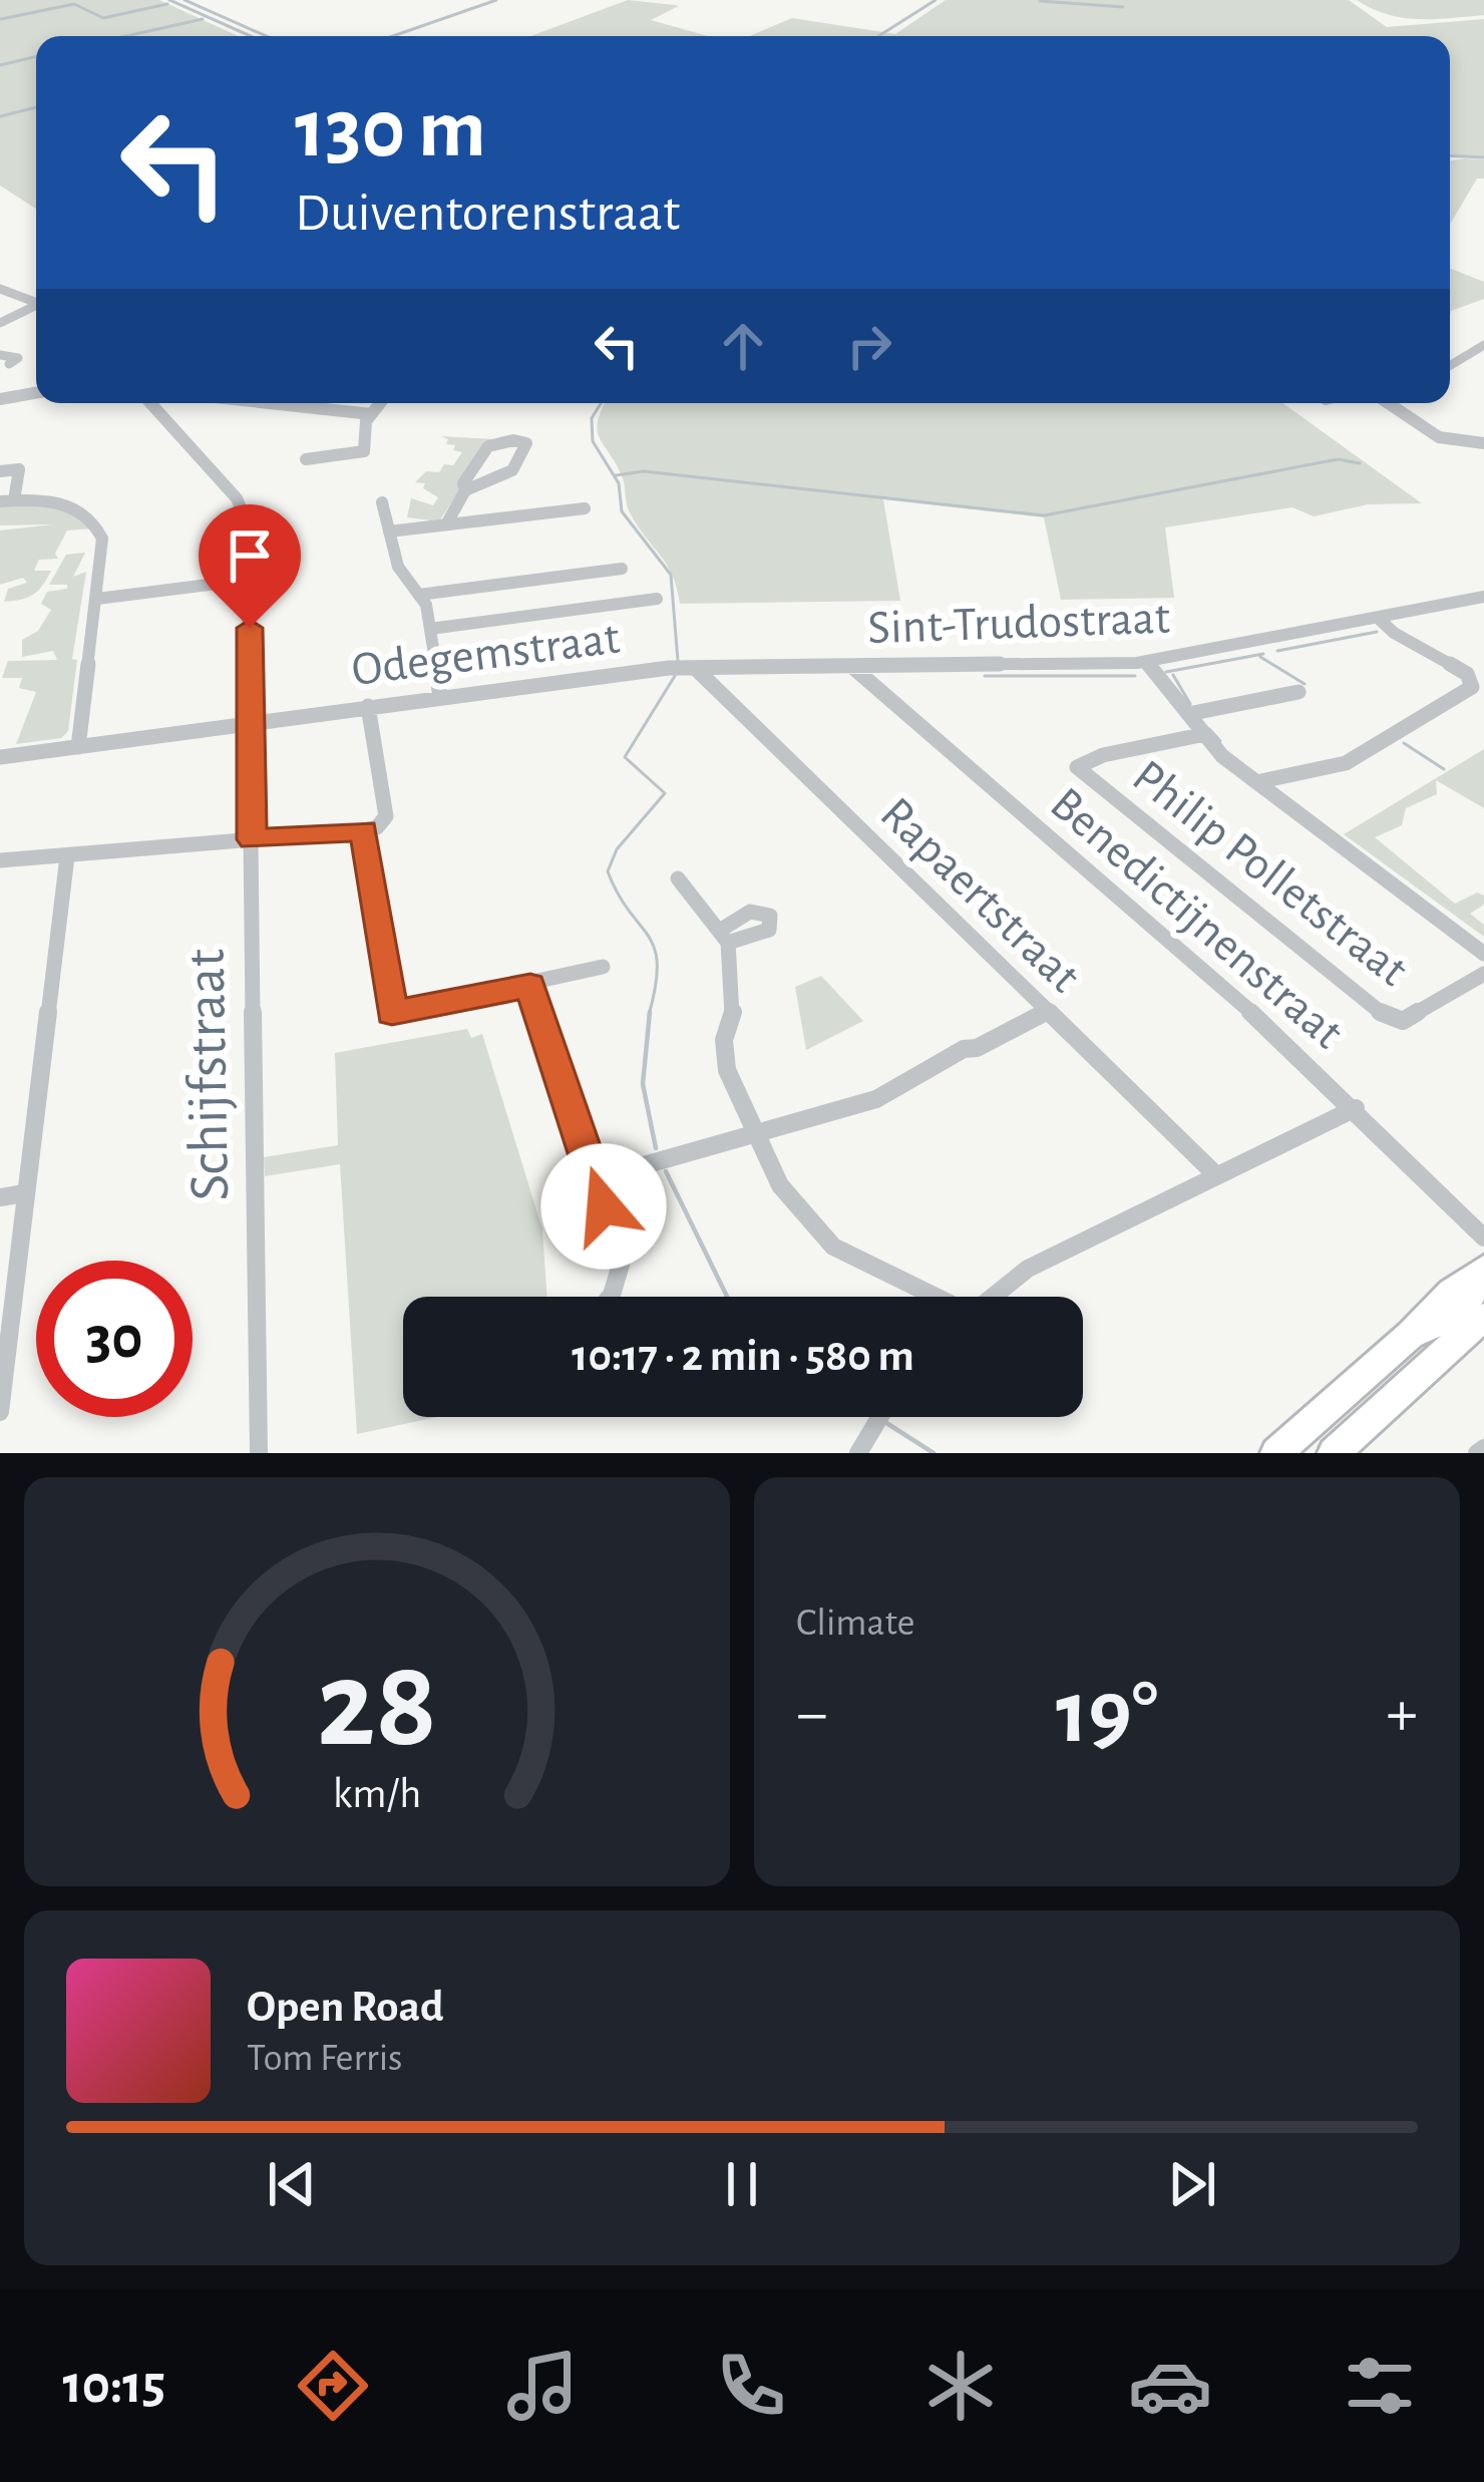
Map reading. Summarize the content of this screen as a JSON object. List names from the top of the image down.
{
  "streets": {
    "street": [
      "Sint-Trudostraat",
      "Odegemstraat",
      "Philip Polletstraat",
      "Rapaertstraat",
      "Benedictijnenstraat",
      "Schijfstraat"
    ]
  },
  "crossings": [
    ["Sint-Trudostraat", "Odegemstraat"],
    ["Sint-Trudostraat", "Philip Polletstraat"],
    ["Sint-Trudostraat", "Rapaertstraat"],
    ["Sint-Trudostraat", "Benedictijnenstraat"],
    ["Odegemstraat", "Rapaertstraat"],
    ["Odegemstraat", "Schijfstraat"]
  ],
  "page": {
    "turn": ["130 m", "Duiventorenstraat"],
    "limit": "30",
    "trip": "10:17 · 2 min · 580 m",
    "tile": "Climate",
    "heat": ["−", "19°", "+"],
    "song": ["Open Road", "Tom Ferris"],
    "tabs": "10:15",
    "gauge": ["28", "km/h"]
  }
}
